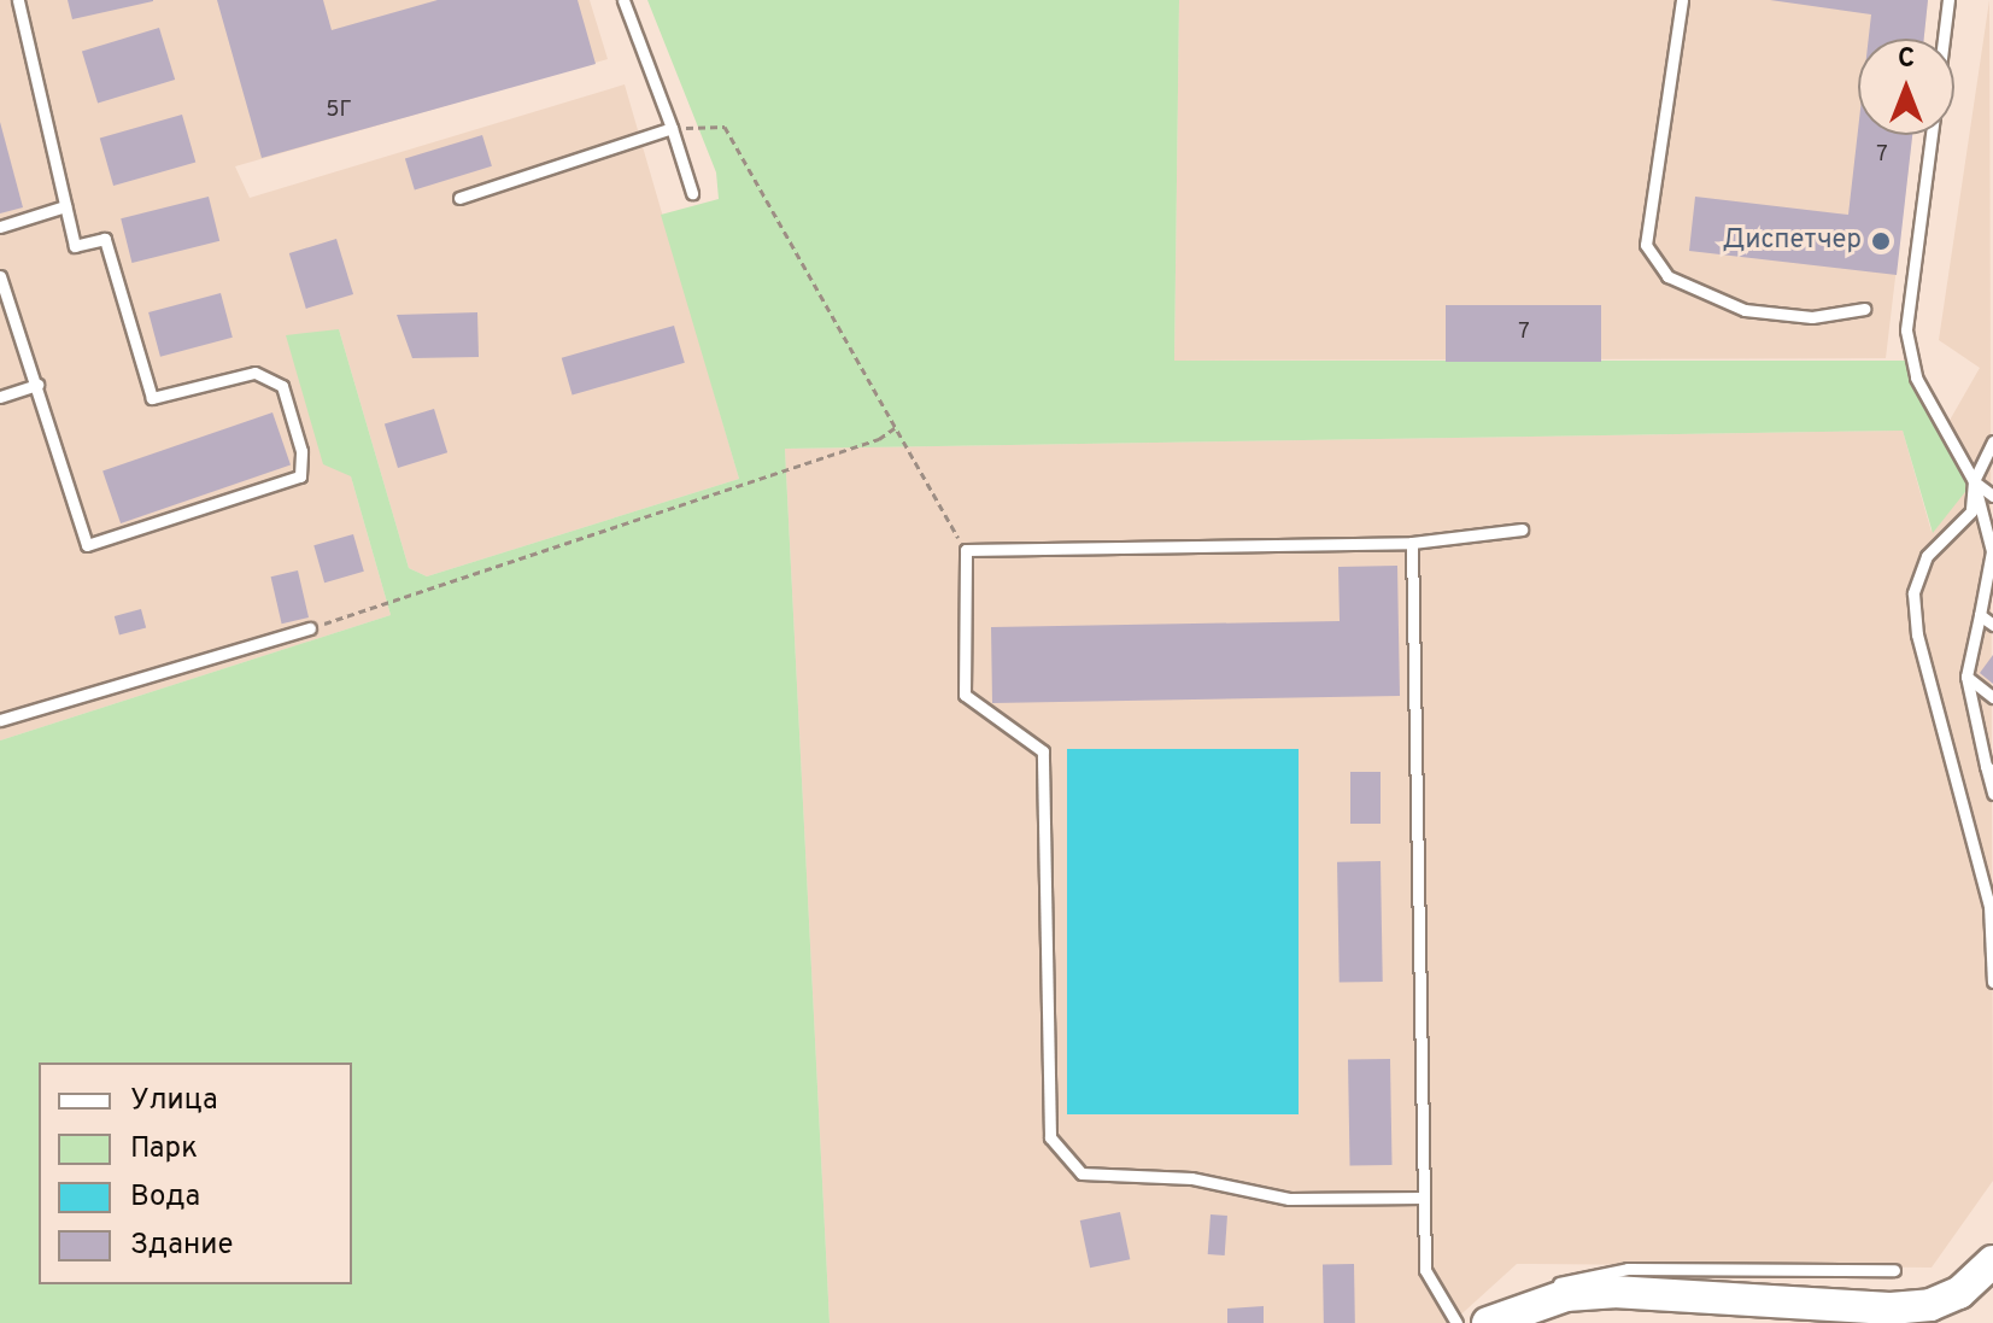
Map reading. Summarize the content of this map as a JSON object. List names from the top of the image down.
{
  "places": ["Диспетчер"],
  "house_numbers": ["5Г", "7", "7"],
  "legend": [
    "Улица",
    "Парк",
    "Вода",
    "Здание"
  ],
  "north": "top"
}
